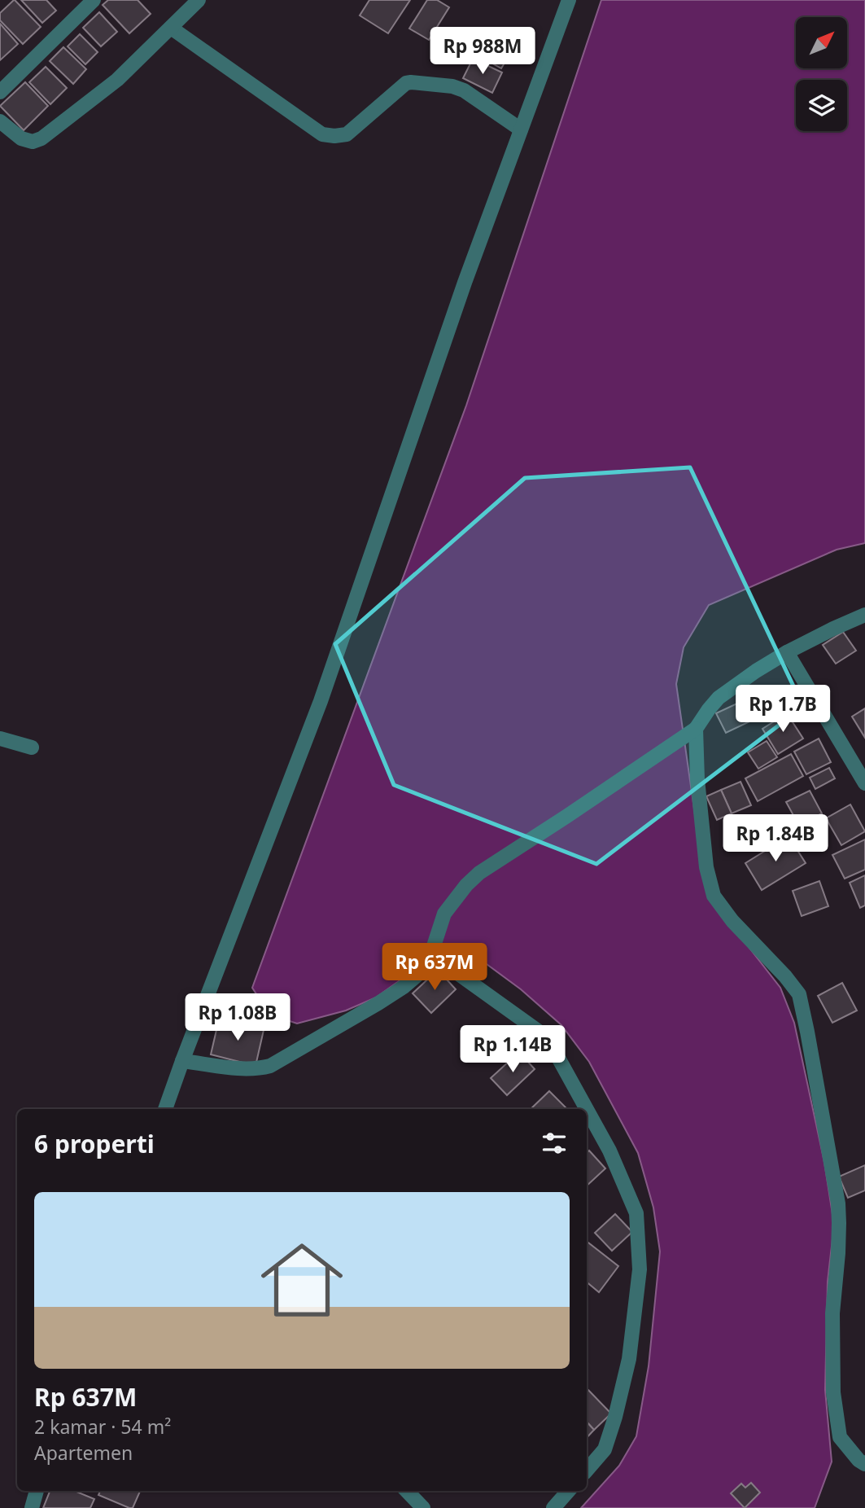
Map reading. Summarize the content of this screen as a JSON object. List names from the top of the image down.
{
  "north": "top right",
  "page": {
    "price": [
      "Rp 988M",
      "Rp 1.7B",
      "Rp 1.84B",
      "Rp 637M",
      "Rp 1.08B",
      "Rp 1.14B"
    ],
    "heading": "6 properti",
    "list": [
      {
        "name": "Rp 637M",
        "note": "2 kamar · 54 m² · Apartemen"
      }
    ]
  }
}
